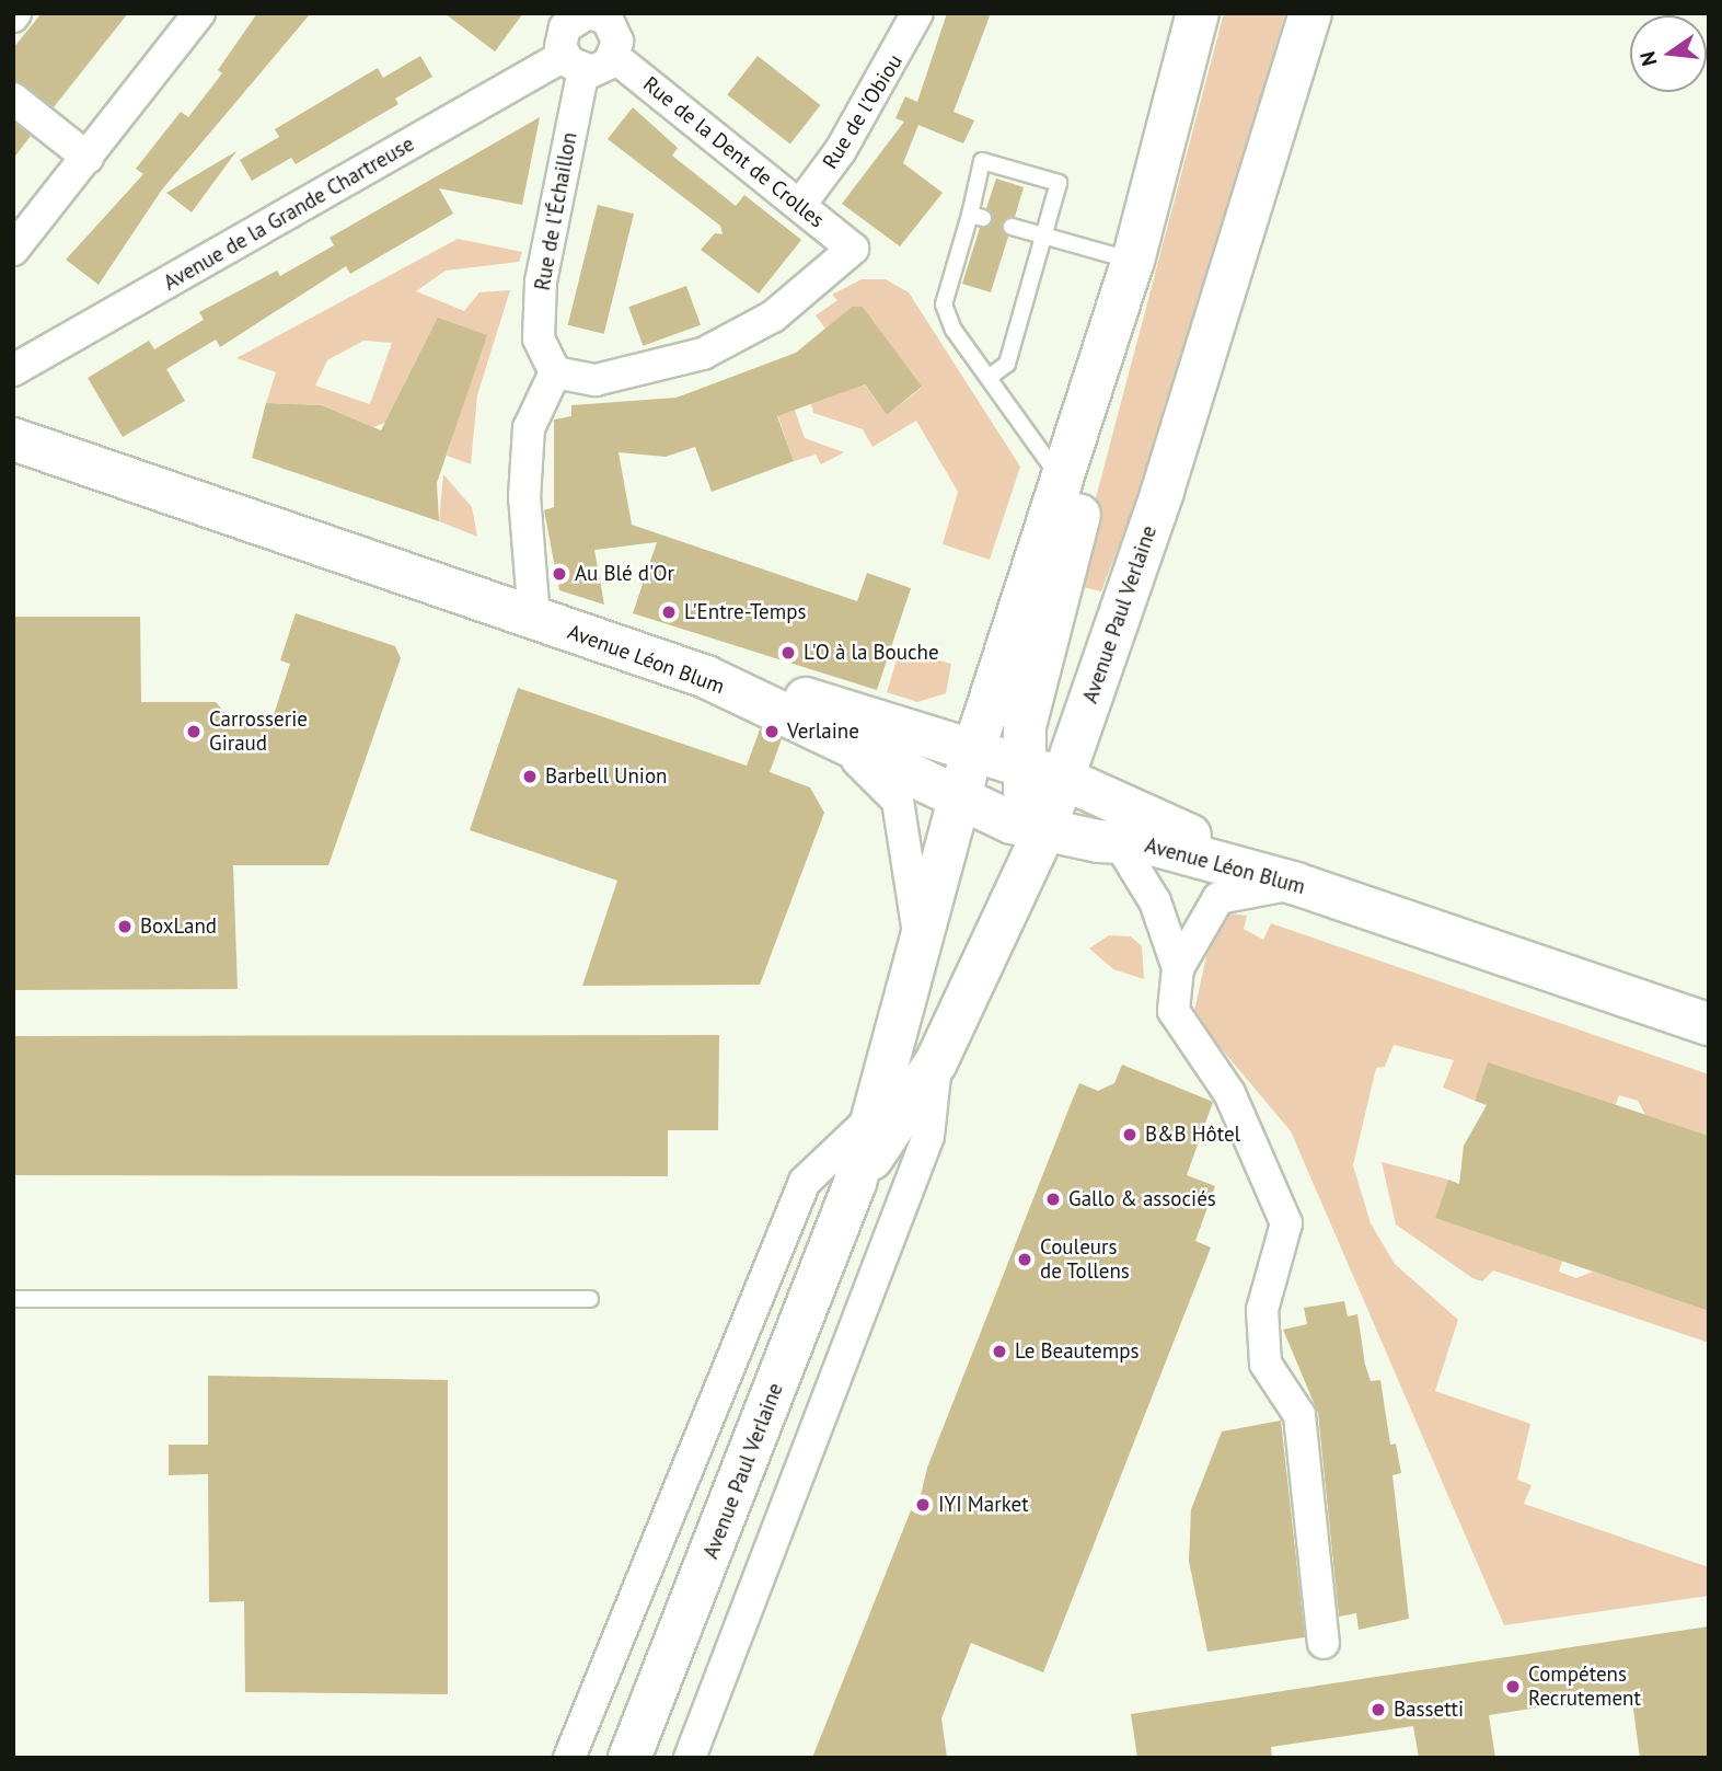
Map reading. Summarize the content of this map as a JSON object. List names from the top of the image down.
{
  "streets": {
    "main road": ["Avenue Paul Verlaine", "Avenue Léon Blum"],
    "street": [
      "Rue de l'Obiou",
      "Rue de la Dent de Crolles",
      "Rue de l'Échaillon",
      "Avenue de la Grande Chartreuse"
    ]
  },
  "crossings": [
    ["Rue de l'Obiou", "Rue de la Dent de Crolles"],
    ["Rue de la Dent de Crolles", "Rue de l'Échaillon"],
    ["Rue de la Dent de Crolles", "Avenue de la Grande Chartreuse"],
    ["Rue de l'Échaillon", "Avenue de la Grande Chartreuse"],
    ["Avenue Paul Verlaine", "Avenue Léon Blum"]
  ],
  "places": [
    "Au Blé d'Or",
    "L'Entre-Temps",
    "L'O à la Bouche",
    "Carrosserie Giraud",
    "Verlaine",
    "Barbell Union",
    "BoxLand",
    "B&B Hôtel",
    "Gallo & associés",
    "Couleurs de Tollens",
    "Le Beautemps",
    "IYI Market",
    "Compétens Recrutement",
    "Bassetti"
  ],
  "north": "left"
}
